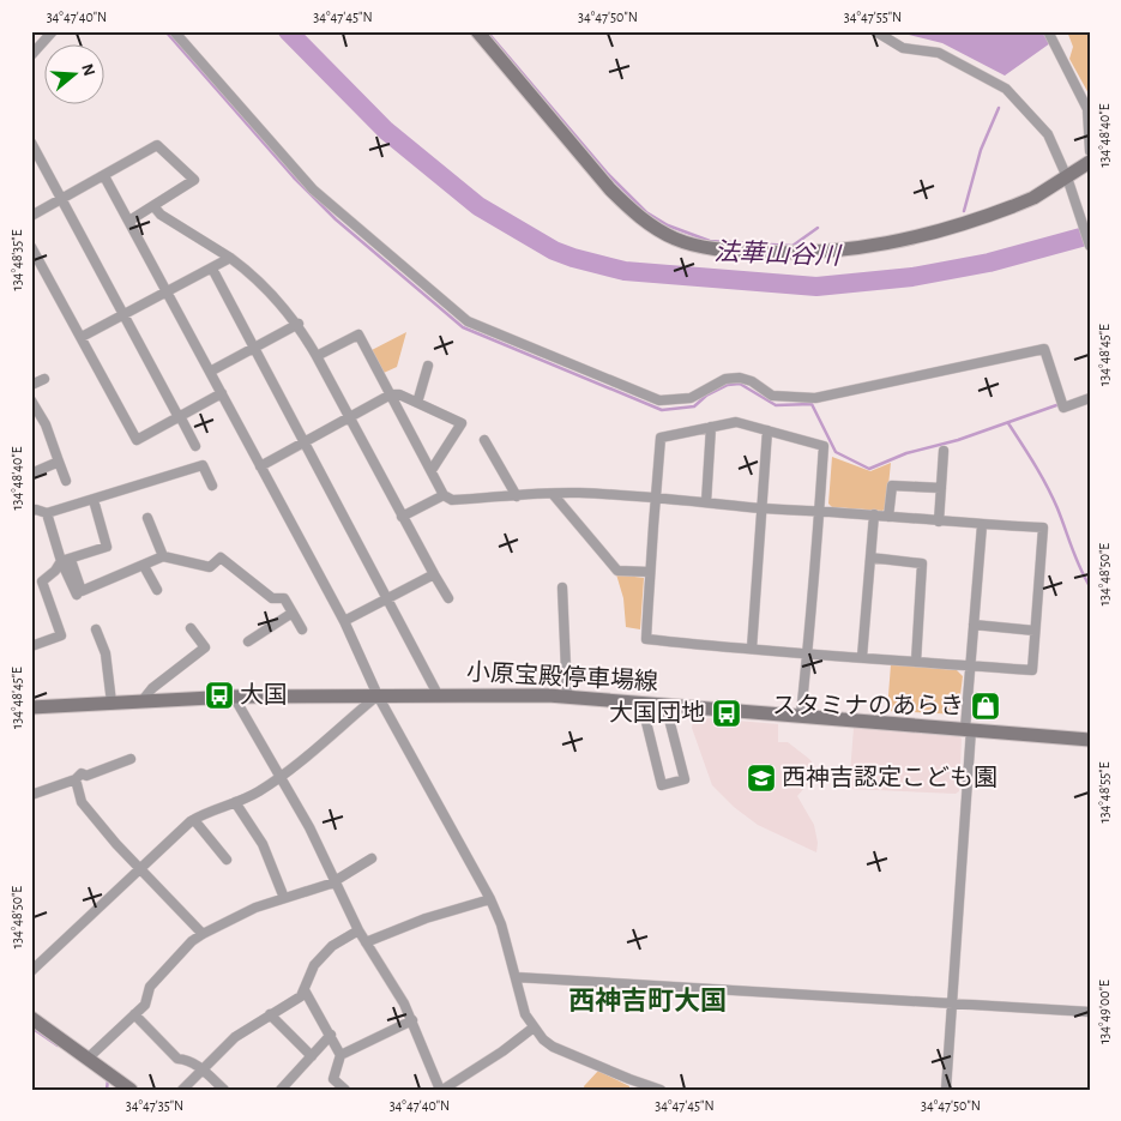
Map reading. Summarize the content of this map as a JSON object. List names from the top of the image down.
{
  "streets": {
    "main road": ["小原宝殿停車場線"]
  },
  "districts": ["西神吉町大国"],
  "water": ["法華山谷川"],
  "places": {
    "bus stop": ["大国", "大国団地"],
    "shop": ["スタミナのあらき"],
    "school or university": ["西神吉認定こども園"]
  },
  "north": "right",
  "coordinates": [
    "34°47'40\"N",
    "34°47'45\"N",
    "34°47'50\"N",
    "34°47'55\"N",
    "134°48'40\"E",
    "134°48'35\"E",
    "134°48'45\"E",
    "134°48'50\"E",
    "134°48'55\"E",
    "134°49'00\"E",
    "34°47'35\"N"
  ]
}
